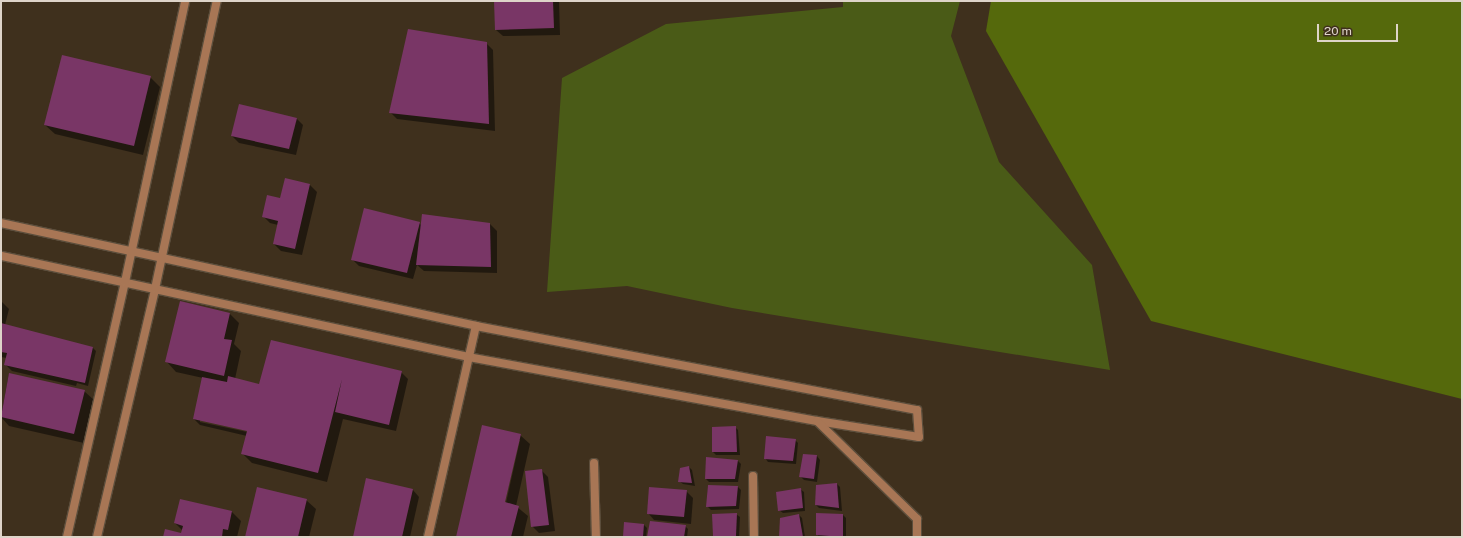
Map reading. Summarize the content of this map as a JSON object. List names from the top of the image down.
{
  "scale_bar": "20 m"
}
